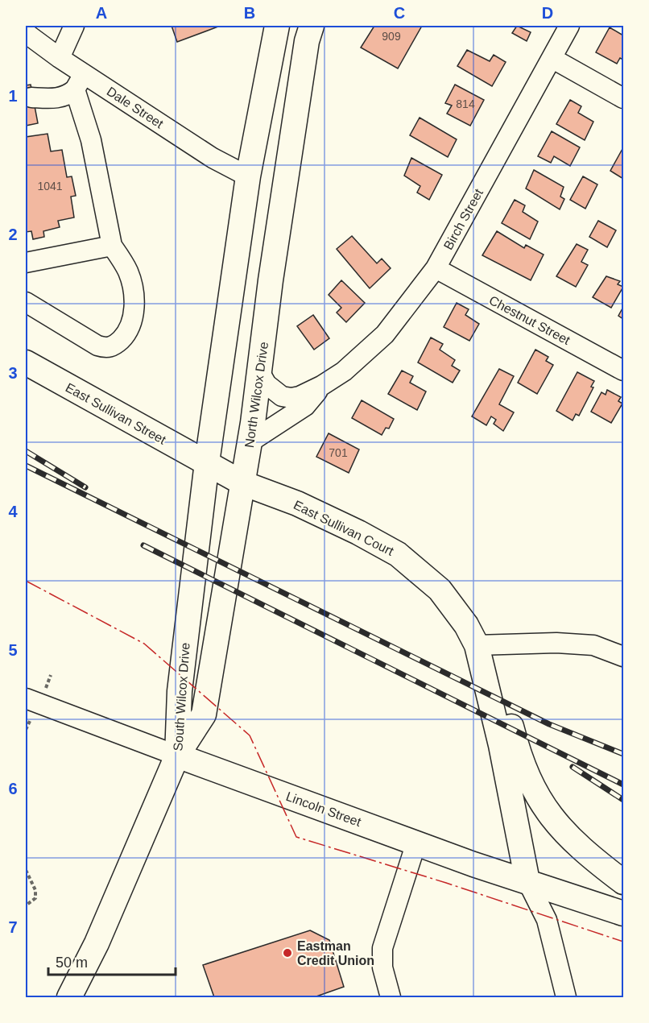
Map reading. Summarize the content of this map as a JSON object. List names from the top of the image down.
{
  "streets": {
    "main road": [
      "North Wilcox Drive",
      "East Sullivan Street",
      "East Sullivan Court",
      "South Wilcox Drive",
      "Lincoln Street"
    ],
    "street": ["Dale Street", "Birch Street", "Chestnut Street"]
  },
  "crossings": [
    ["Birch Street", "Chestnut Street"],
    ["Birch Street", "North Wilcox Drive"],
    ["North Wilcox Drive", "East Sullivan Court"],
    ["North Wilcox Drive", "South Wilcox Drive"],
    ["North Wilcox Drive", "Lincoln Street"],
    ["East Sullivan Street", "East Sullivan Court"],
    ["East Sullivan Street", "South Wilcox Drive"],
    ["East Sullivan Court", "South Wilcox Drive"],
    ["East Sullivan Court", "Lincoln Street"],
    ["South Wilcox Drive", "Lincoln Street"]
  ],
  "places": ["Eastman Credit Union"],
  "house_numbers": [
    "909",
    "814",
    "1041",
    "701"
  ],
  "scale_bar": "50 m",
  "grid": {
    "columns": [
      "A",
      "B",
      "C",
      "D"
    ],
    "rows": [
      "1",
      "2",
      "3",
      "4",
      "5",
      "6",
      "7"
    ]
  }
}
